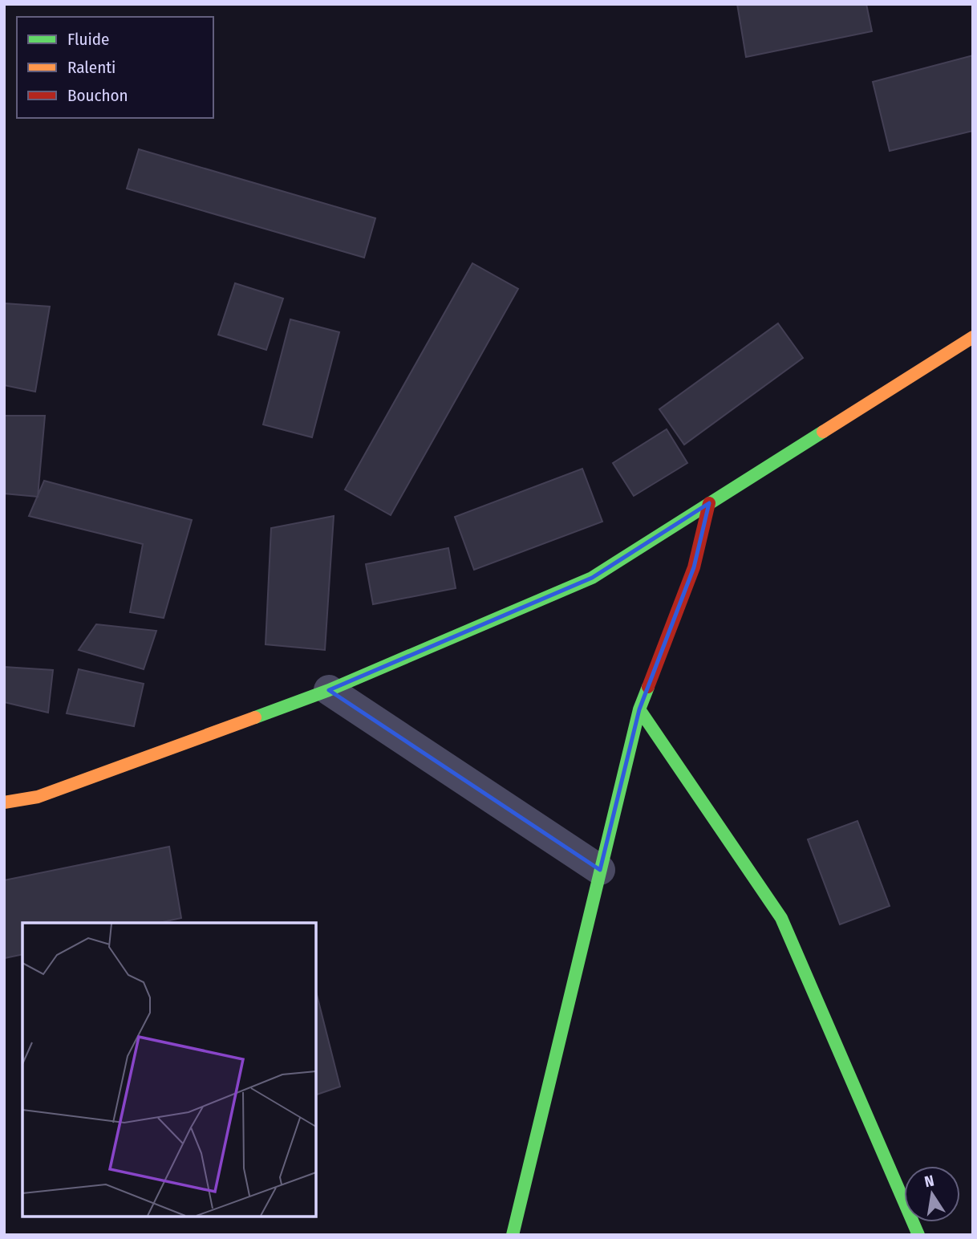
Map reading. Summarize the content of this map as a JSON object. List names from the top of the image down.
{
  "legend": ["Fluide", "Ralenti", "Bouchon"],
  "north": "top"
}
